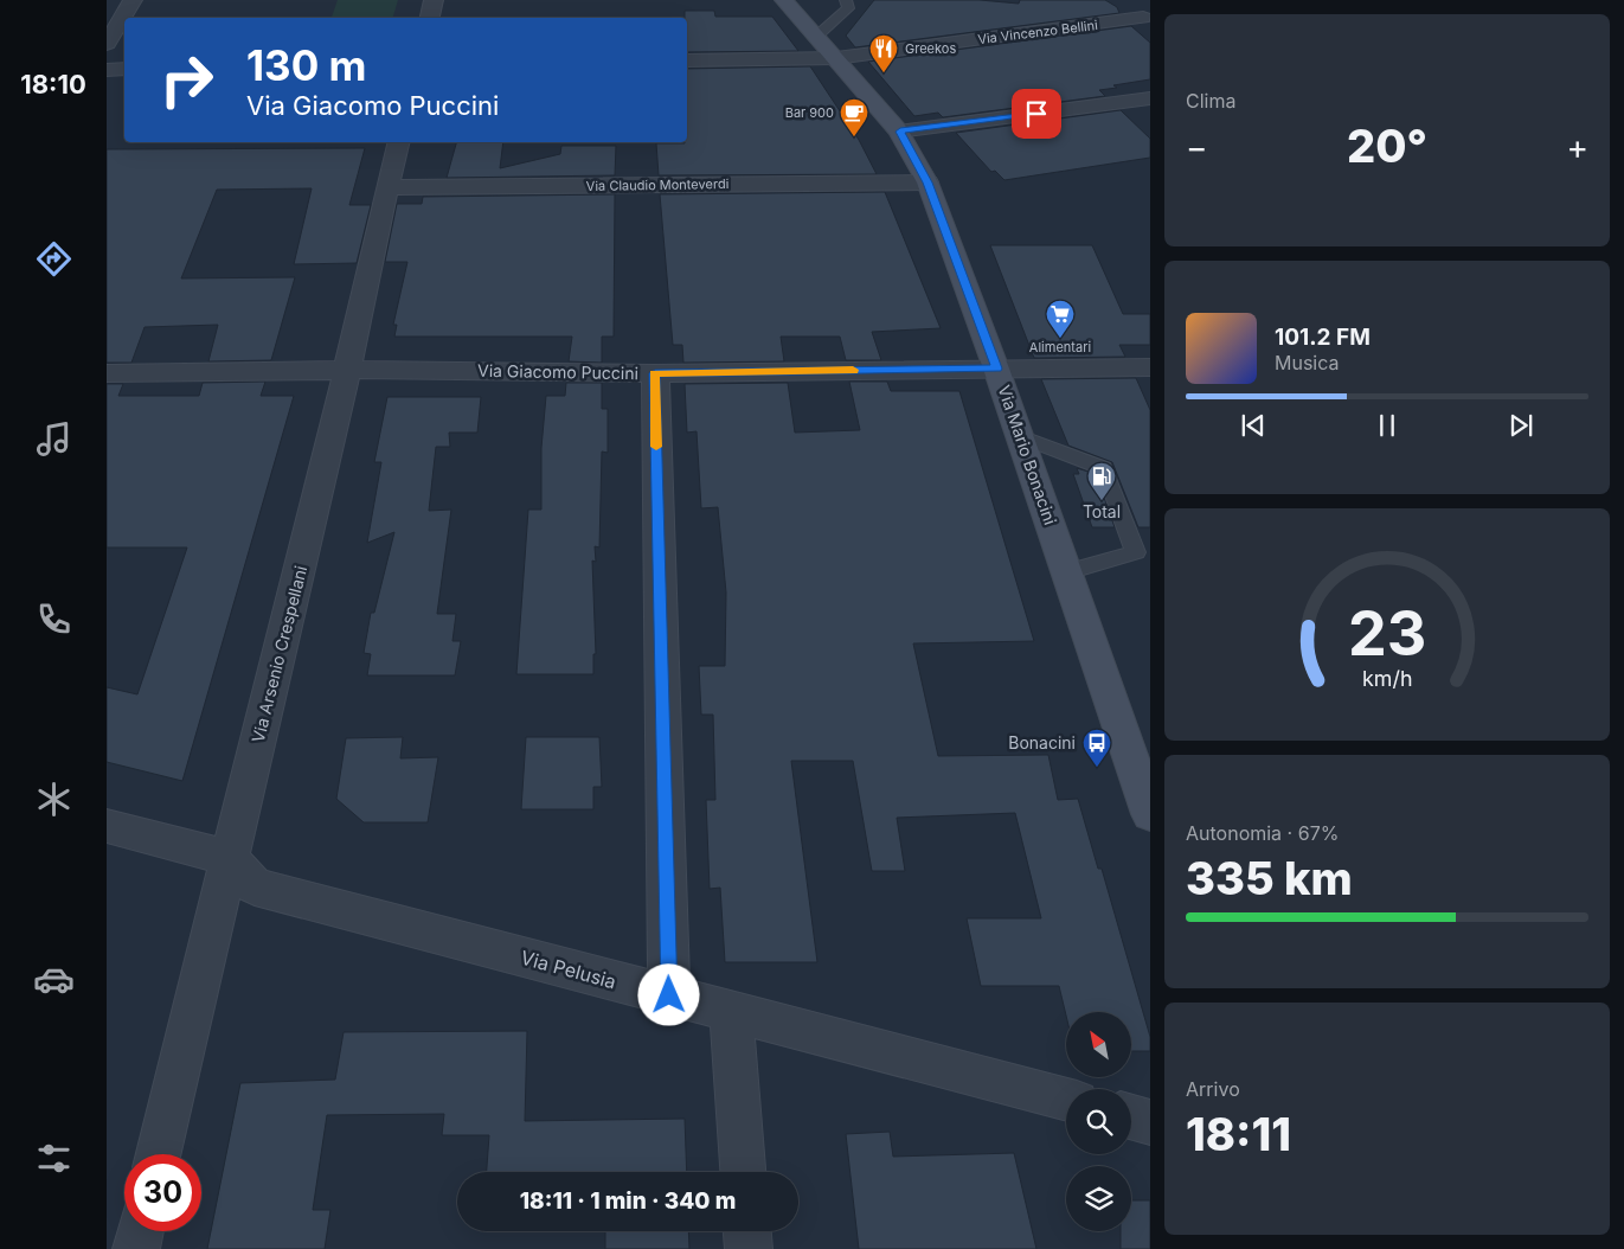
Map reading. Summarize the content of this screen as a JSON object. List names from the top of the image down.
{
  "streets": {
    "main road": ["Via Mario Bonacini"],
    "street": [
      "Via Vincenzo Bellini",
      "Via Claudio Monteverdi",
      "Via Giacomo Puccini",
      "Via Arsenio Crespellani",
      "Via Pelusia"
    ]
  },
  "crossings": [
    ["Via Vincenzo Bellini", "Via Mario Bonacini"],
    ["Via Claudio Monteverdi", "Via Mario Bonacini"],
    ["Via Claudio Monteverdi", "Via Arsenio Crespellani"],
    ["Via Giacomo Puccini", "Via Mario Bonacini"],
    ["Via Giacomo Puccini", "Via Arsenio Crespellani"],
    ["Via Arsenio Crespellani", "Via Pelusia"]
  ],
  "places": {
    "restaurant": ["Greekos"],
    "cafe": ["Bar 900"],
    "supermarket": ["Alimentari"],
    "fuel station": ["Total"],
    "bus stop": ["Bonacini"]
  },
  "north": "top left",
  "page": {
    "tabs": "18:10",
    "tile": [
      "Clima",
      ["Autonomia · 67%", "335 km"],
      ["Arrivo", "18:11"]
    ],
    "turn": ["130 m", "Via Giacomo Puccini"],
    "heat": ["−", "20°", "+"],
    "song": ["101.2 FM", "Musica"],
    "limit": "30",
    "trip": "18:11 · 1 min · 340 m",
    "gauge": ["23", "km/h"]
  }
}
